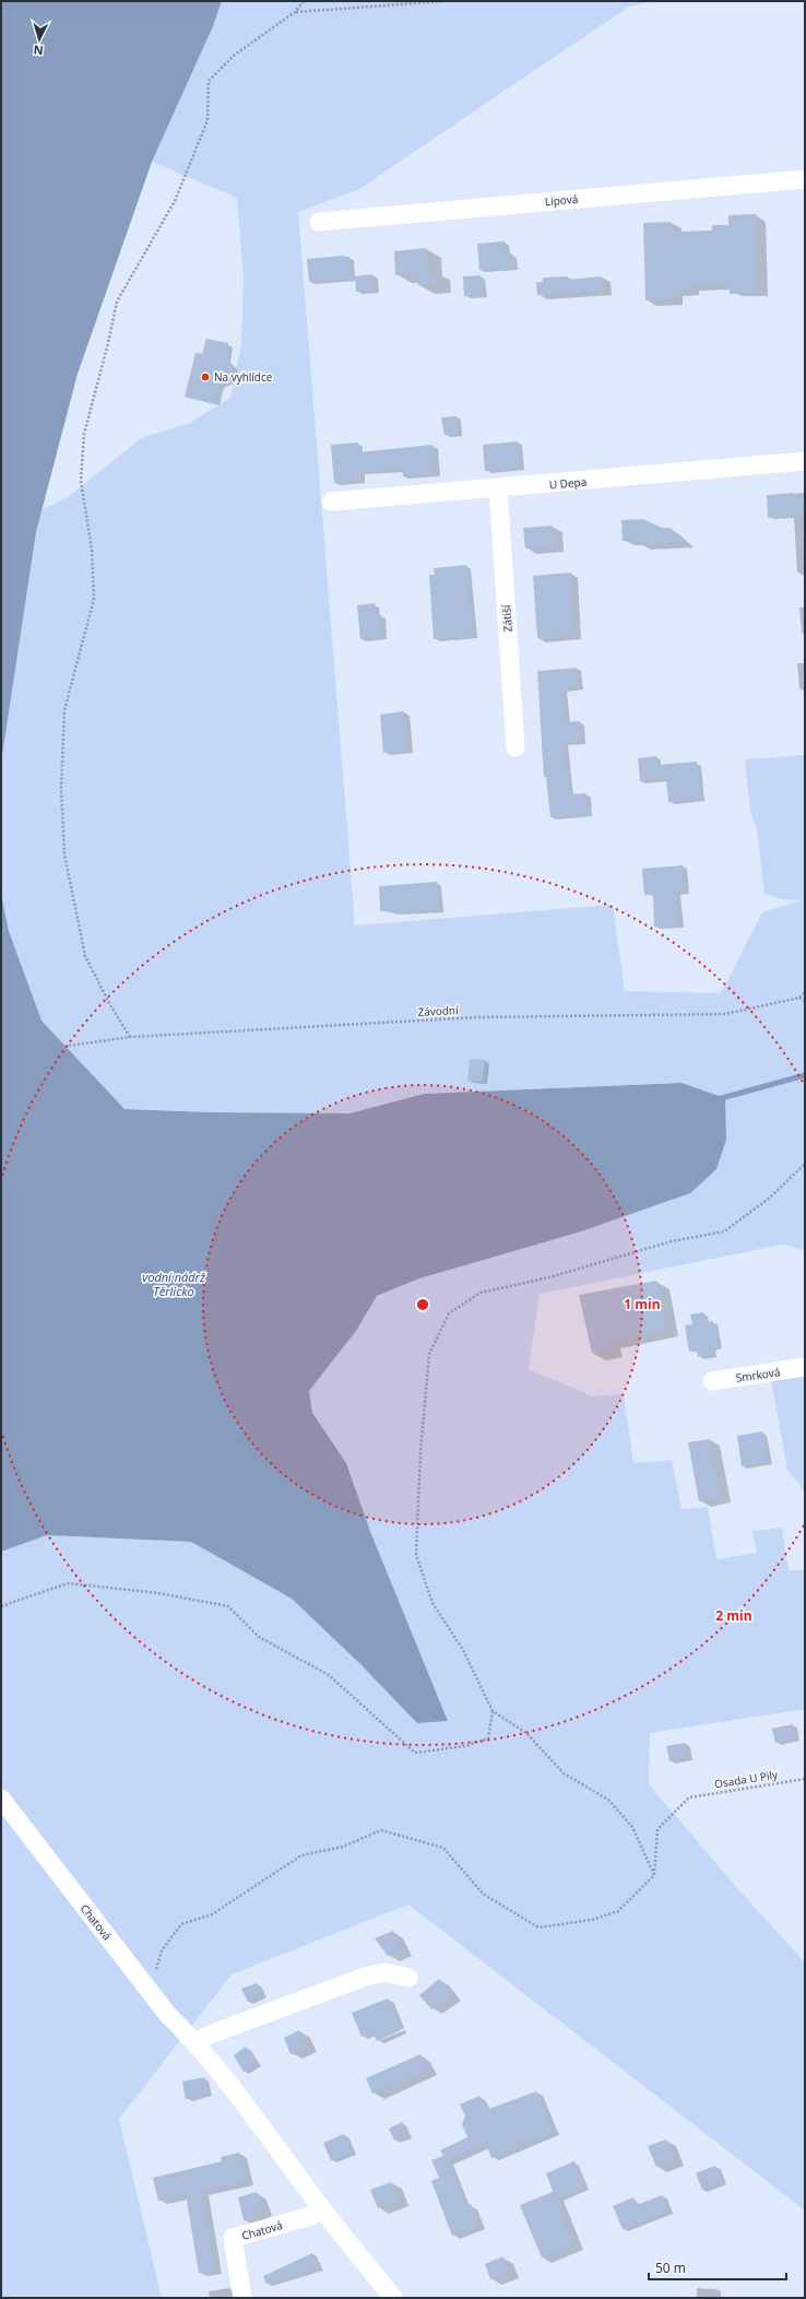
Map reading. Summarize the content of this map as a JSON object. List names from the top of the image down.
{
  "streets": {
    "street": [
      "Lipová",
      "U Depa",
      "Zátiší",
      "Smrková",
      "Chatová"
    ],
    "path": ["Závodní", "Osada U Pily"]
  },
  "crossings": [
    ["U Depa", "Zátiší"]
  ],
  "water": ["vodní nádrž Těrlicko"],
  "places": ["Na vyhlídce"],
  "scale_bar": "50 m",
  "north": "bottom",
  "rings": ["1 min", "2 min"]
}
